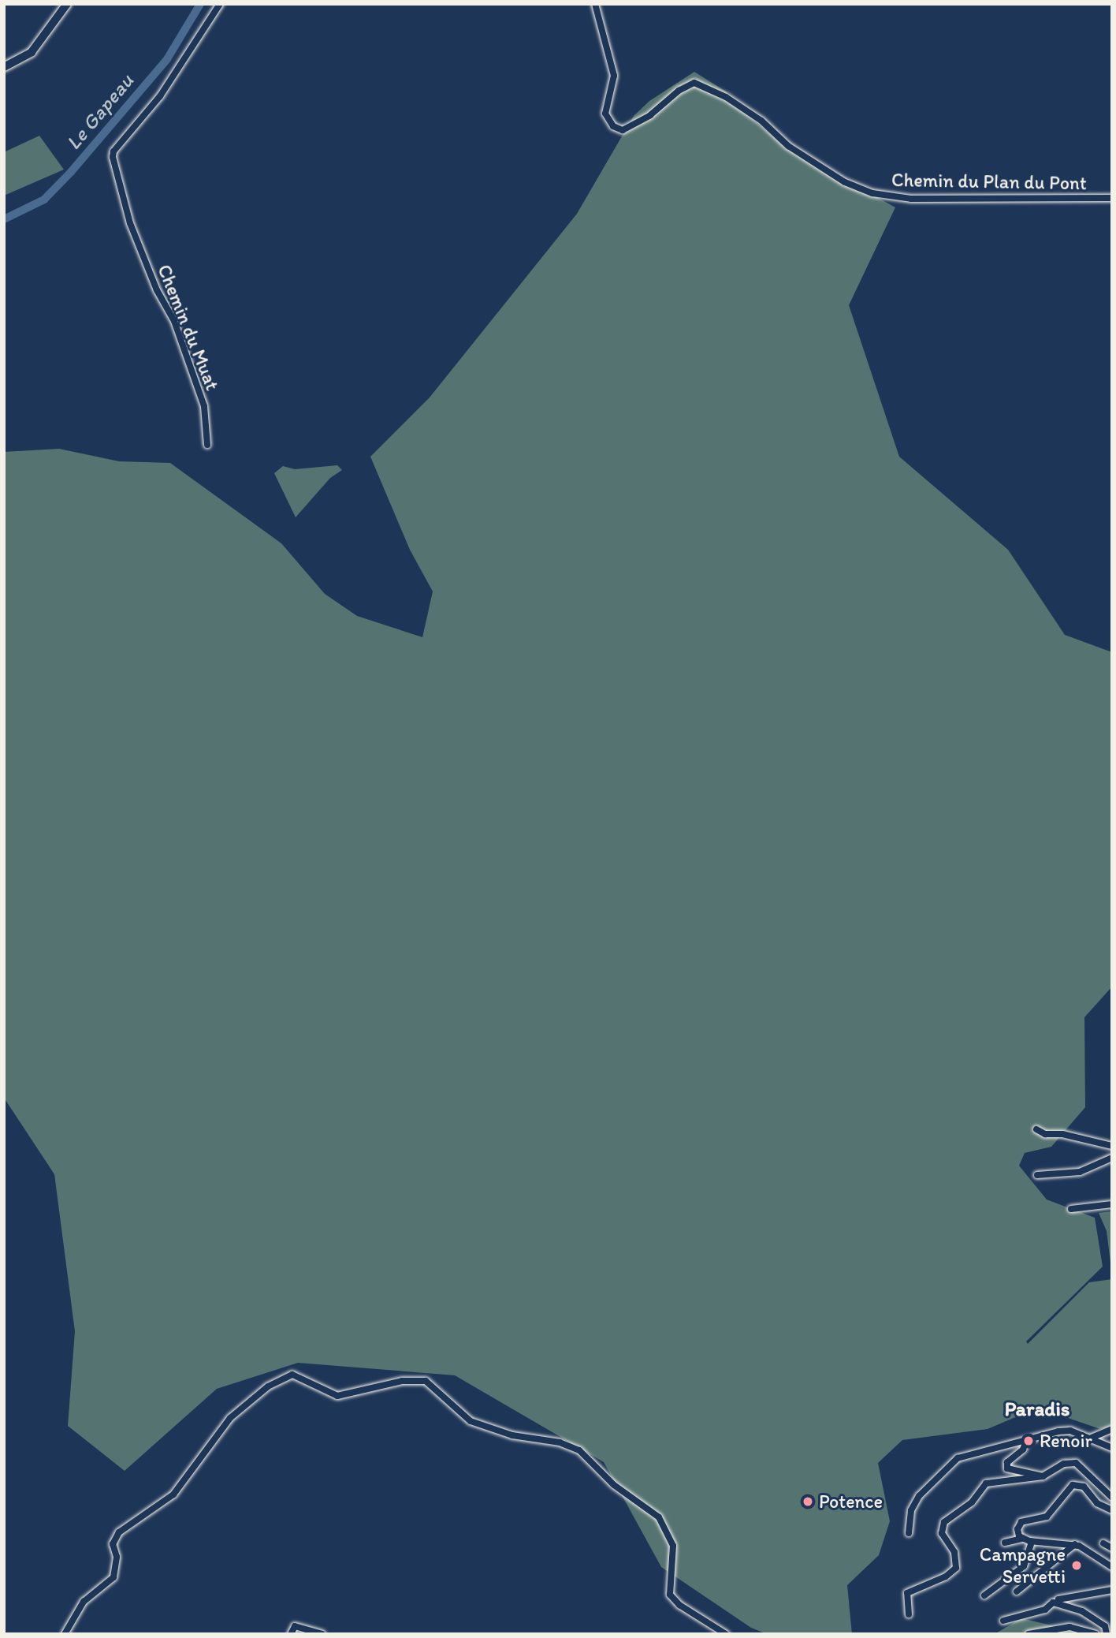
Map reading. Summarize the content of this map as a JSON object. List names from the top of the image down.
{
  "streets": {
    "street": ["Chemin du Plan du Pont", "Chemin du Muat"]
  },
  "districts": ["Paradis"],
  "water": ["Le Gapeau"],
  "places": ["Renoir", "Potence", "Campagne Servetti"]
}
